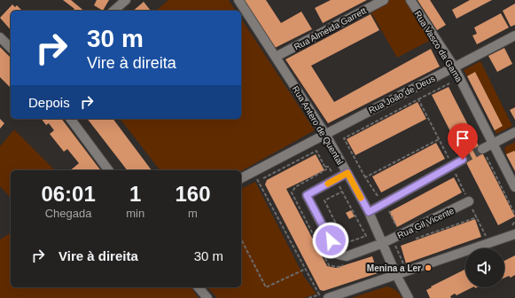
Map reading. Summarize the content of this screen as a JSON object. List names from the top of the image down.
{
  "streets": {
    "street": [
      "Rua Almeida Garrett",
      "Rua Vasco da Gama",
      "Rua João de Deus",
      "Rua Antero de Quental",
      "Rua Gil Vicente"
    ]
  },
  "crossings": [
    ["Rua Almeida Garrett", "Rua Antero de Quental"],
    ["Rua Vasco da Gama", "Rua João de Deus"],
    ["Rua João de Deus", "Rua Antero de Quental"],
    ["Rua Antero de Quental", "Rua Gil Vicente"]
  ],
  "places": ["Menina a Ler"],
  "page": {
    "turn": ["30 m", "Vire à direita"],
    "then": "Depois",
    "eta": [
      "06:01",
      "Chegada",
      "1",
      "min",
      "160",
      "m"
    ],
    "list": [
      {
        "name": "Vire à direita",
        "value": "30 m"
      }
    ]
  }
}
